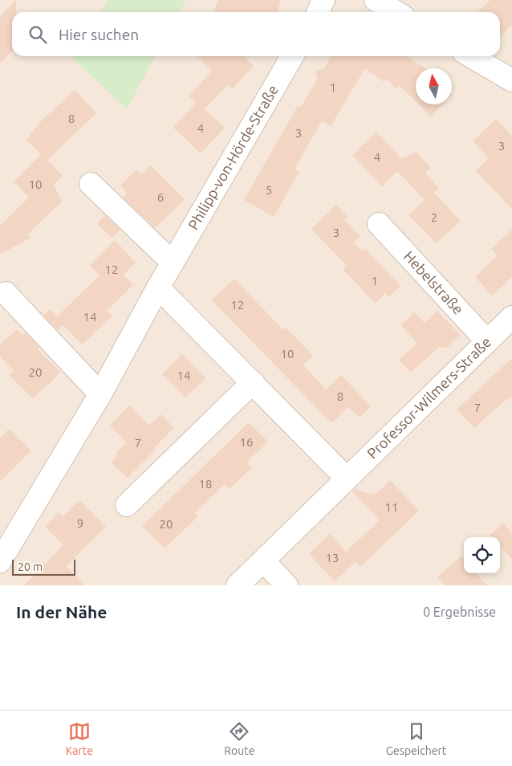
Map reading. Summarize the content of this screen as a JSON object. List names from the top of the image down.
{
  "streets": {
    "street": ["Philipp-von-Hörde-Straße", "Hebelstraße", "Professor-Wilmers-Straße"]
  },
  "crossings": [
    ["Hebelstraße", "Professor-Wilmers-Straße"]
  ],
  "house_numbers": [
    "1",
    "8",
    "4",
    "3",
    "3",
    "4",
    "10",
    "5",
    "6",
    "2",
    "3",
    "12",
    "1",
    "12",
    "14",
    "10",
    "20",
    "14",
    "8",
    "7",
    "16",
    "7",
    "18",
    "11",
    "9",
    "20",
    "13"
  ],
  "scale_bar": "20 m",
  "north": "top",
  "page": {
    "search": "Hier suchen",
    "scale": "20 m",
    "heading": ["In der Nähe", "0 Ergebnisse"],
    "nav": ["Karte", "Route", "Gespeichert"]
  }
}
